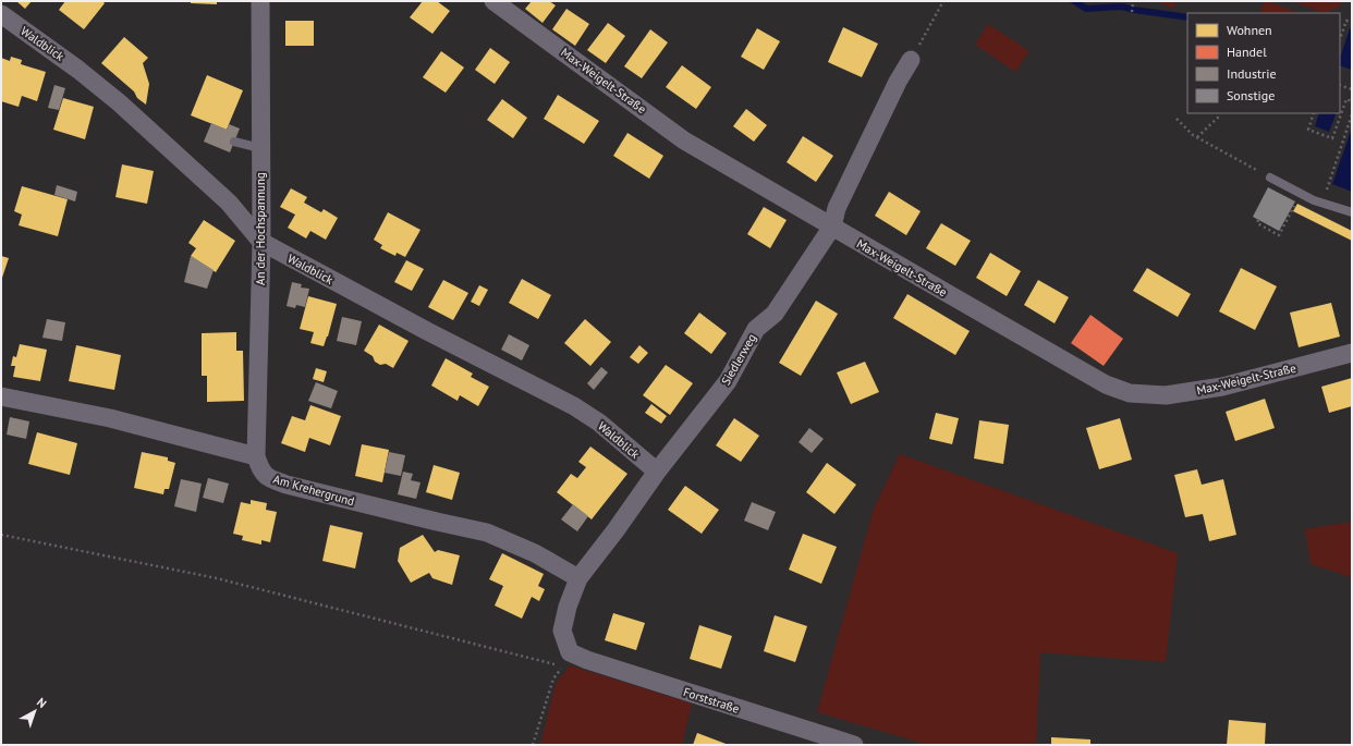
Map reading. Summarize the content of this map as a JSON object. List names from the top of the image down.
{
  "streets": {
    "street": [
      "Waldblick",
      "Max-Weigelt-Straße",
      "An der Hochspannung",
      "Siedlerweg",
      "Am Krehergrund",
      "Forststraße"
    ]
  },
  "crossings": [
    ["Waldblick", "An der Hochspannung"],
    ["Waldblick", "Siedlerweg"],
    ["Max-Weigelt-Straße", "Siedlerweg"],
    ["An der Hochspannung", "Am Krehergrund"],
    ["Siedlerweg", "Am Krehergrund"],
    ["Siedlerweg", "Forststraße"]
  ],
  "legend": [
    "Wohnen",
    "Handel",
    "Industrie",
    "Sonstige"
  ],
  "north": "top right"
}
